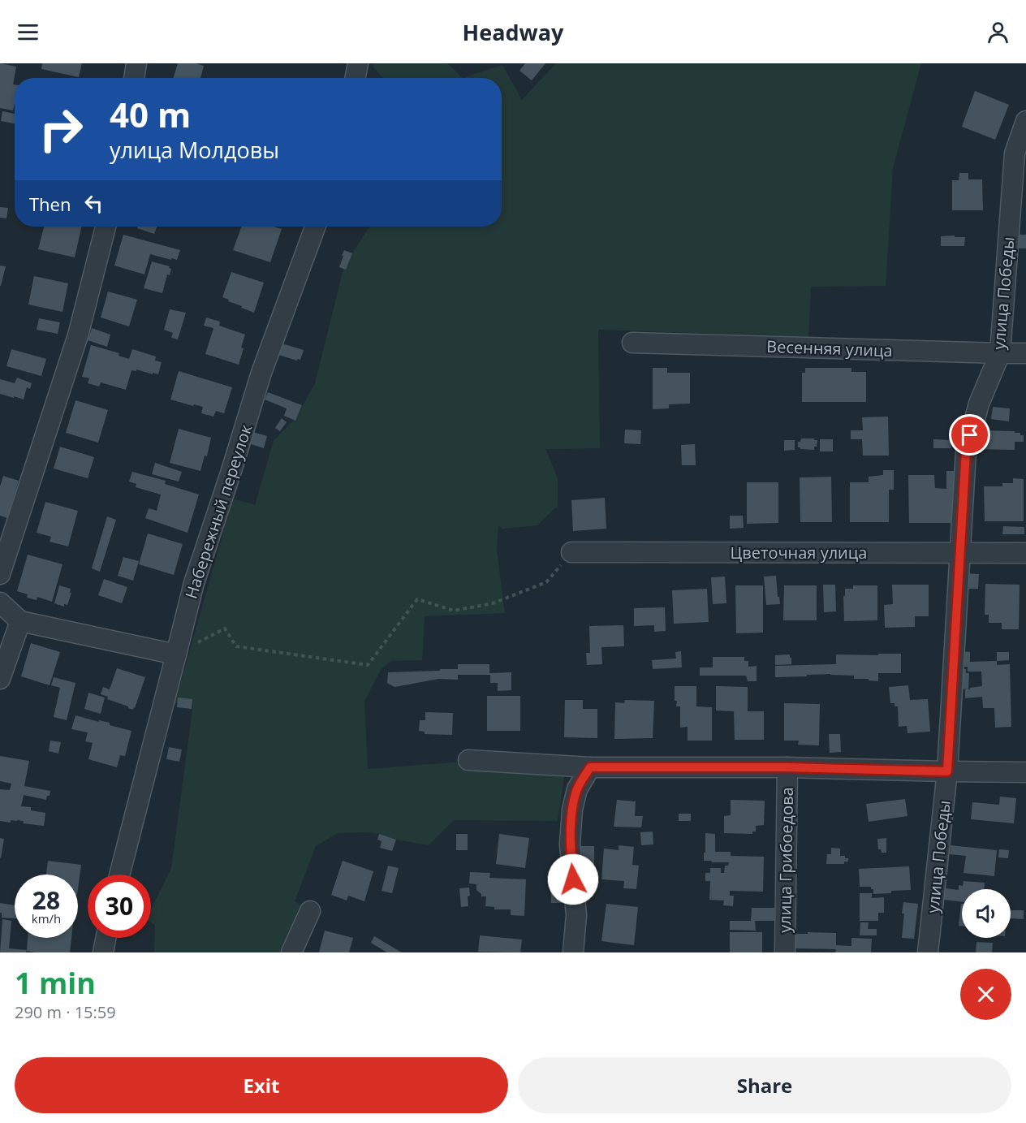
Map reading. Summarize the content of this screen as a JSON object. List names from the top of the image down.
{
  "streets": {
    "street": [
      "улица Победы",
      "Весенняя улица",
      "Набережный переулок",
      "Цветочная улица",
      "улица Грибоедова"
    ]
  },
  "crossings": [
    ["улица Победы", "Весенняя улица"],
    ["улица Победы", "Цветочная улица"]
  ],
  "page": {
    "header": "Headway",
    "turn": ["40 m", "улица Молдовы"],
    "then": "Then",
    "speed": "28 km/h",
    "limit": "30",
    "heading": ["1 min", "290 m · 15:59"],
    "buttons": ["Exit", "Share"]
  }
}
